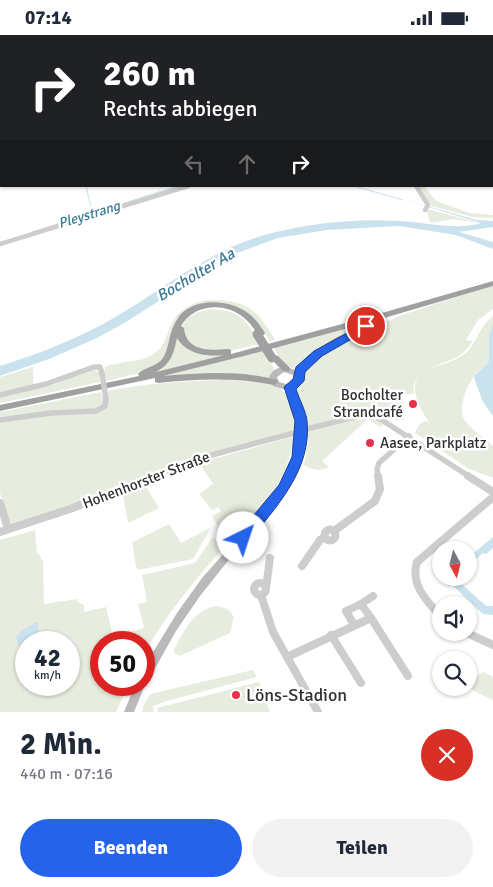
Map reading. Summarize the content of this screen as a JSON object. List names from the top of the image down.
{
  "streets": {
    "street": ["Hohenhorster Straße"]
  },
  "water": ["Pleystrang", "Bocholter Aa"],
  "places": ["Bocholter Strandcafé", "Aasee, Parkplatz", "Löns-Stadion"],
  "north": "bottom",
  "page": {
    "status": "07:14",
    "turn": ["260 m", "Rechts abbiegen"],
    "speed": "42 km/h",
    "limit": "50",
    "heading": ["2 Min.", "440 m · 07:16"],
    "buttons": ["Beenden", "Teilen"]
  }
}
